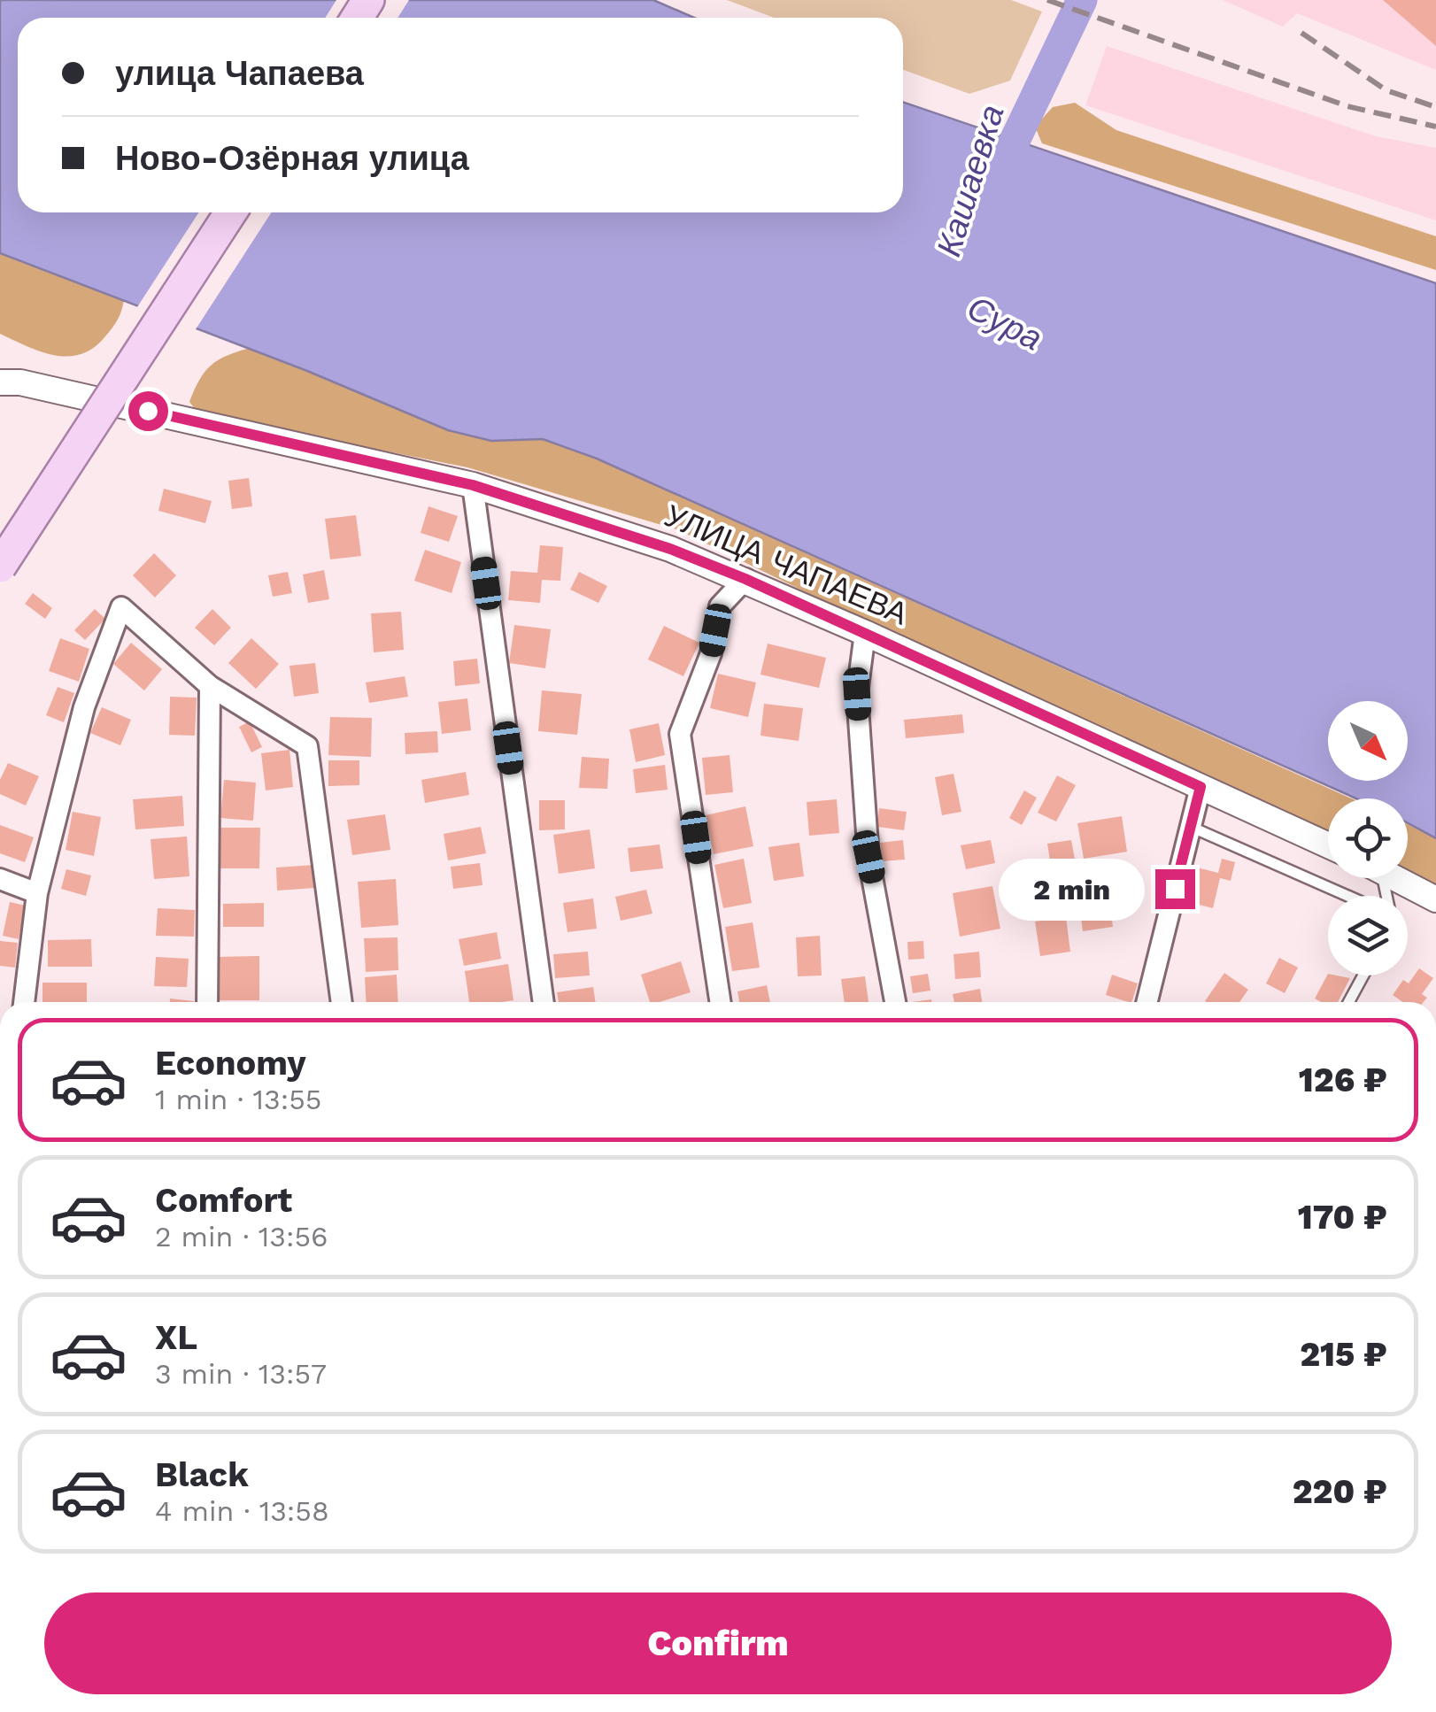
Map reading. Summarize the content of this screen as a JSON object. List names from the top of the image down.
{
  "streets": {
    "street": ["УЛИЦА ЧАПАЕВА"]
  },
  "water": ["Кашаевка", "Сура"],
  "north": "bottom right",
  "page": {
    "banner": ["улица Чапаева", "Ново-Озёрная улица"],
    "bubble": "2 min",
    "list": [
      {
        "name": "Economy",
        "note": "1 min · 13:55",
        "value": "126 ₽"
      },
      {
        "name": "Comfort",
        "note": "2 min · 13:56",
        "value": "170 ₽"
      },
      {
        "name": "XL",
        "note": "3 min · 13:57",
        "value": "215 ₽"
      },
      {
        "name": "Black",
        "note": "4 min · 13:58",
        "value": "220 ₽"
      }
    ],
    "buttons": "Confirm"
  }
}
